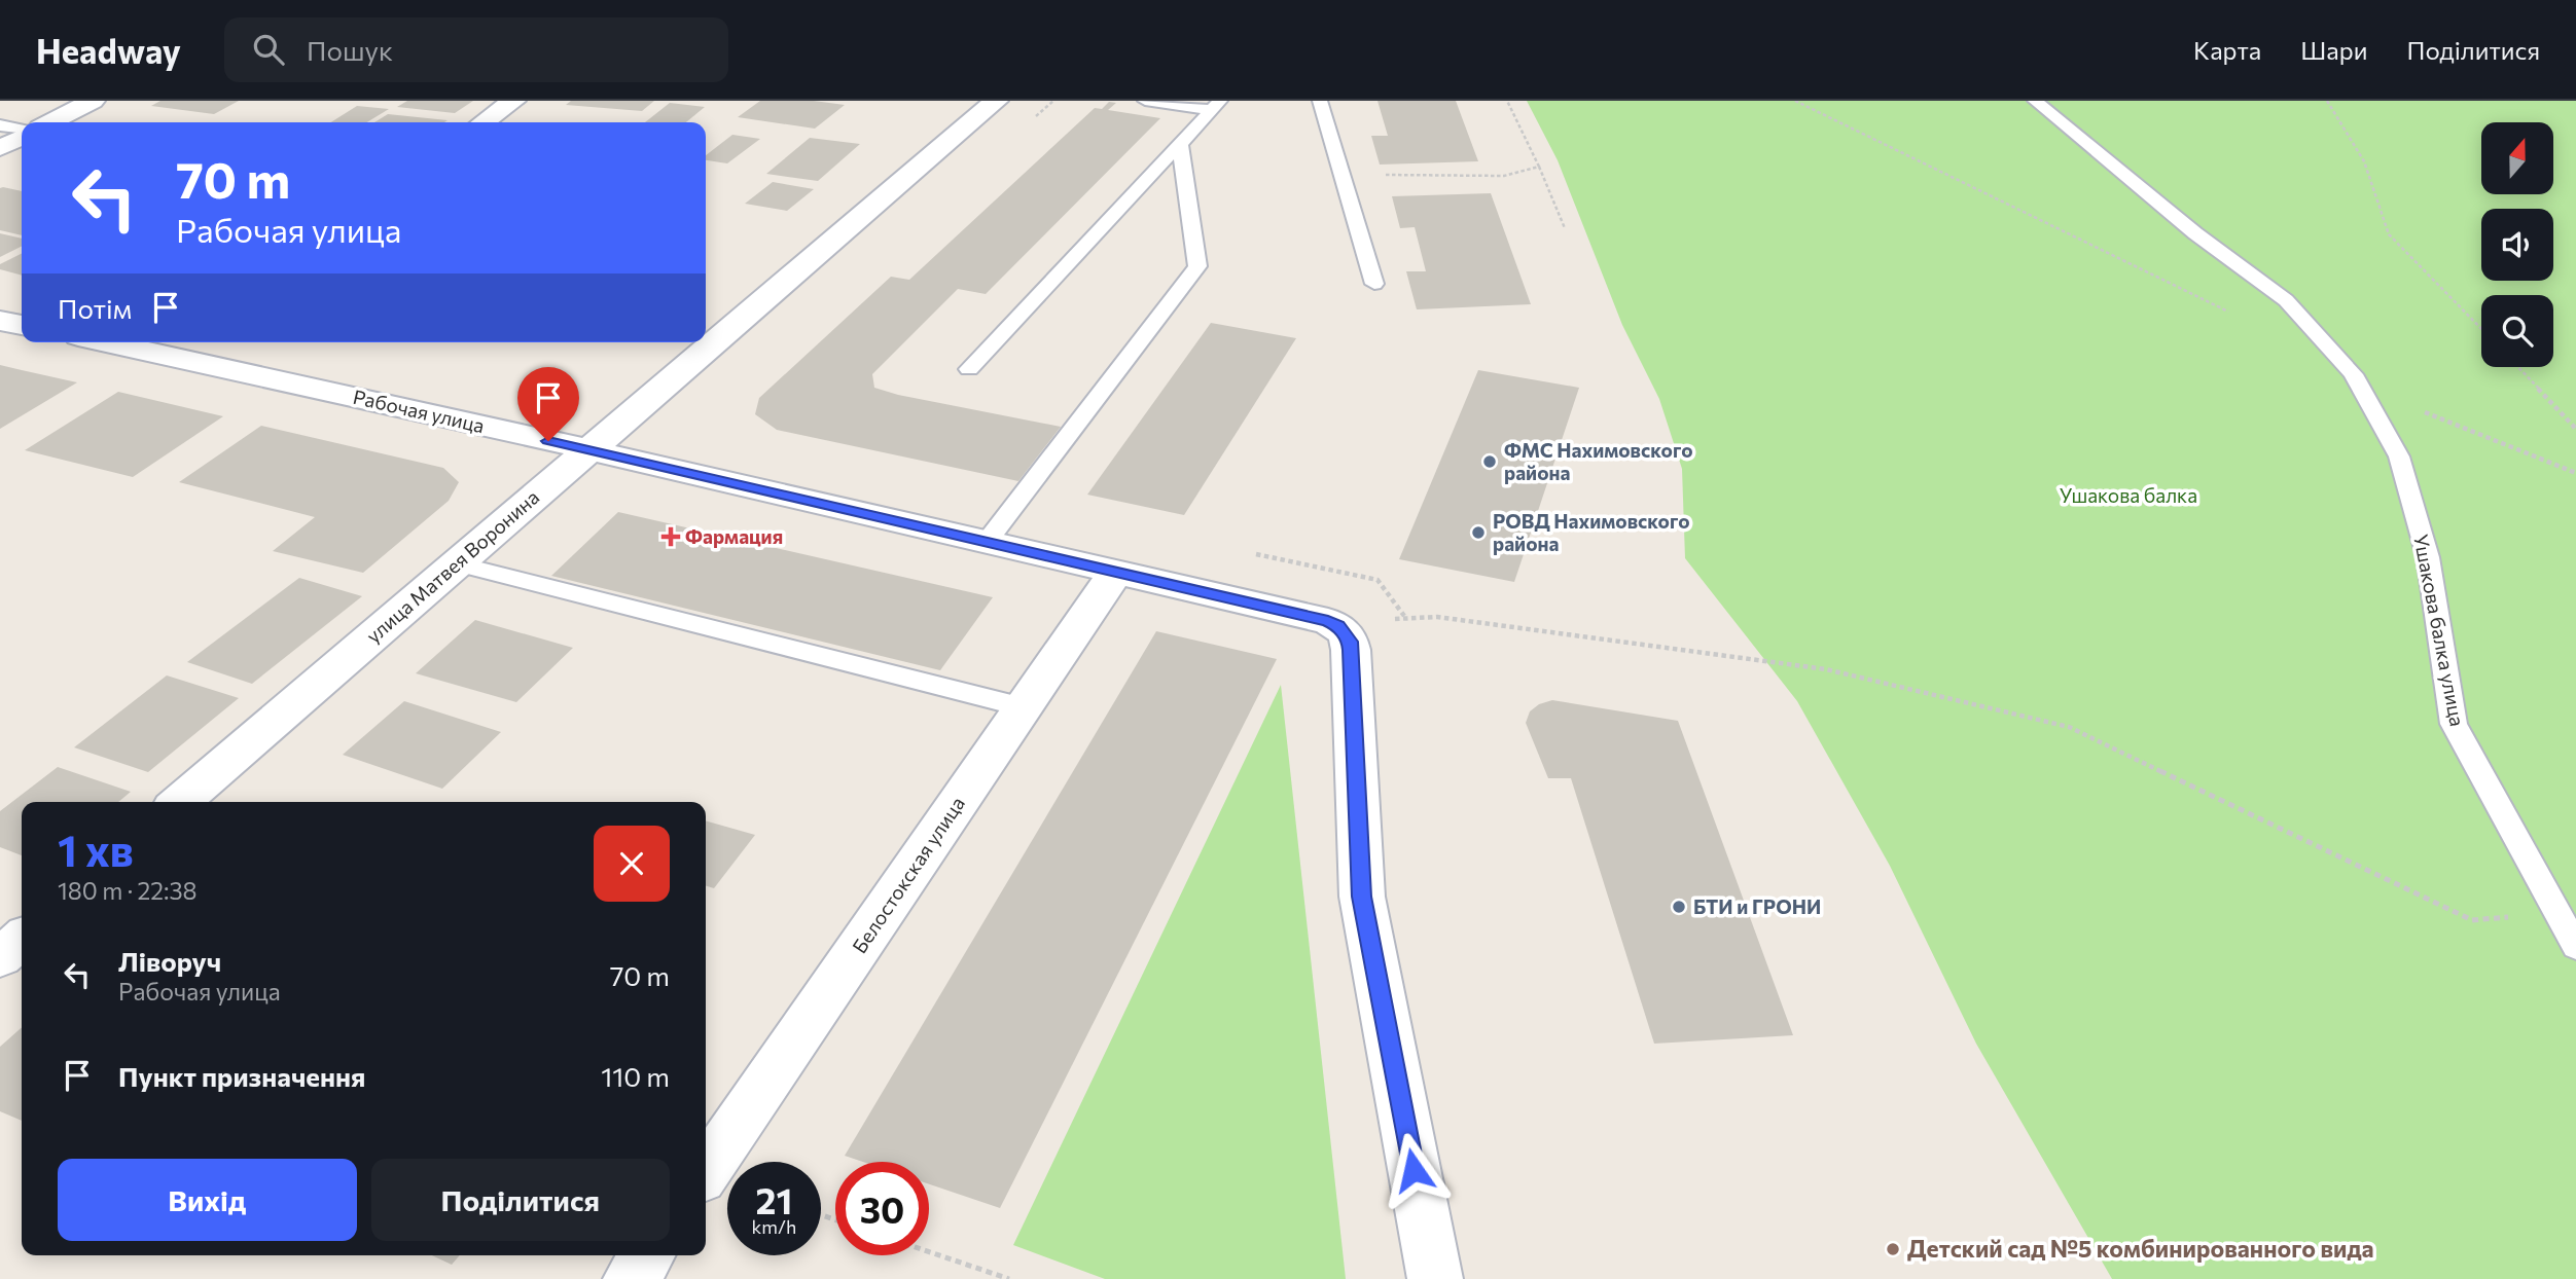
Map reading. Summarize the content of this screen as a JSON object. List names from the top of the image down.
{
  "streets": {
    "street": ["Рабочая улица", "улица Матвея Воронина", "Белостокская улица"],
    "lane": ["Ушакова балка улица"]
  },
  "crossings": [
    ["Рабочая улица", "улица Матвея Воронина"],
    ["Рабочая улица", "Белостокская улица"]
  ],
  "parks": ["Ушакова балка"],
  "places": {
    "other": [
      "ФМС Нахимовского района",
      "РОВД Нахимовского района",
      "БТИ и ГРОНИ",
      "Детский сад №5 комбинированного вида"
    ],
    "health": ["Фармация"]
  },
  "north": "top",
  "page": {
    "header": "Headway",
    "search": "Пошук",
    "nav": ["Карта", "Шари", "Поділитися"],
    "turn": ["70 m", "Рабочая улица"],
    "then": "Потім",
    "heading": ["1 хв", "180 m · 22:38"],
    "list": [
      {
        "name": "Ліворуч",
        "note": "Рабочая улица",
        "value": "70 m"
      },
      {
        "name": "Пункт призначення",
        "value": "110 m"
      }
    ],
    "buttons": ["Вихід", "Поділитися"],
    "speed": "21 km/h",
    "limit": "30"
  }
}
